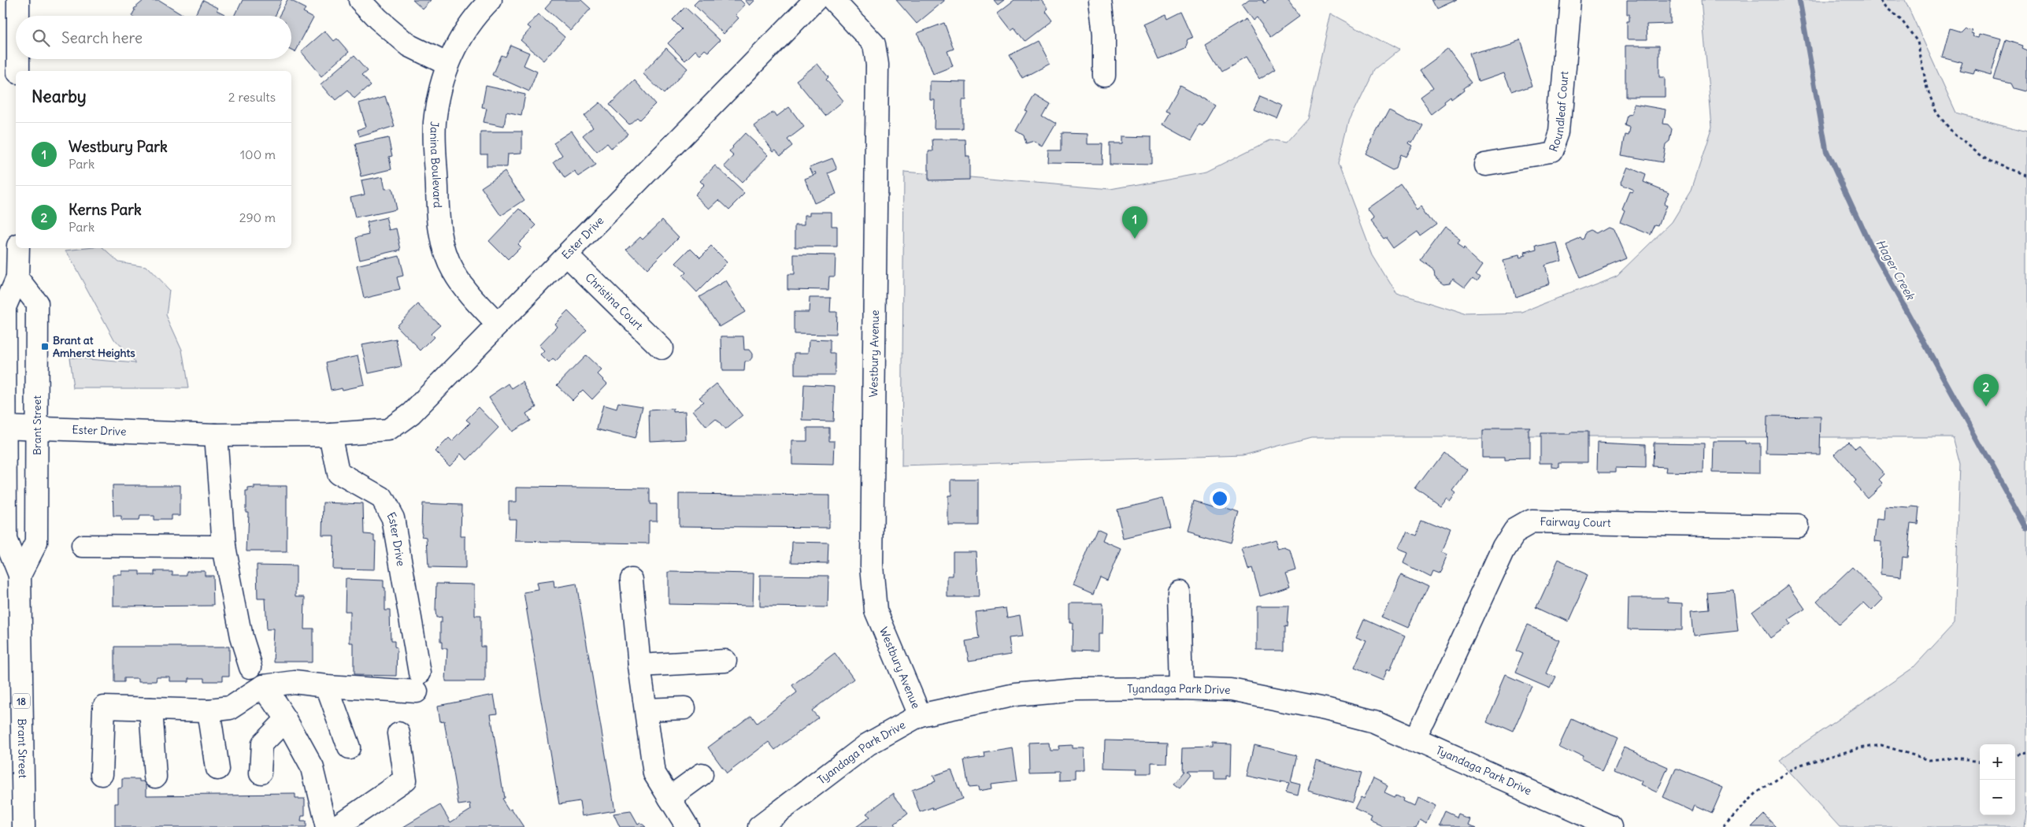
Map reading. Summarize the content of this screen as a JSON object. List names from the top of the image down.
{
  "streets": {
    "street": [
      "Roundleaf Court",
      "Janina Boulevard",
      "Ester Drive",
      "Christina Court",
      "Westbury Avenue",
      "Brant Street",
      "Fairway Court",
      "Tyandaga Park Drive",
      "18"
    ]
  },
  "crossings": [
    ["Janina Boulevard", "Ester Drive"],
    ["Ester Drive", "Christina Court"],
    ["Ester Drive", "Brant Street"],
    ["Westbury Avenue", "Tyandaga Park Drive"],
    ["Fairway Court", "Tyandaga Park Drive"]
  ],
  "water": ["Hager Creek"],
  "places": {
    "transit": ["Brant at Amherst Heights"]
  },
  "page": {
    "search": "Search here",
    "heading": ["Nearby", "2 results"],
    "list": [
      {
        "mark": "1",
        "name": "Westbury Park",
        "note": "Park",
        "value": "100 m"
      },
      {
        "mark": "2",
        "name": "Kerns Park",
        "note": "Park",
        "value": "290 m"
      }
    ],
    "pins": ["1", "2"],
    "map_buttons": ["+", "−"]
  }
}
